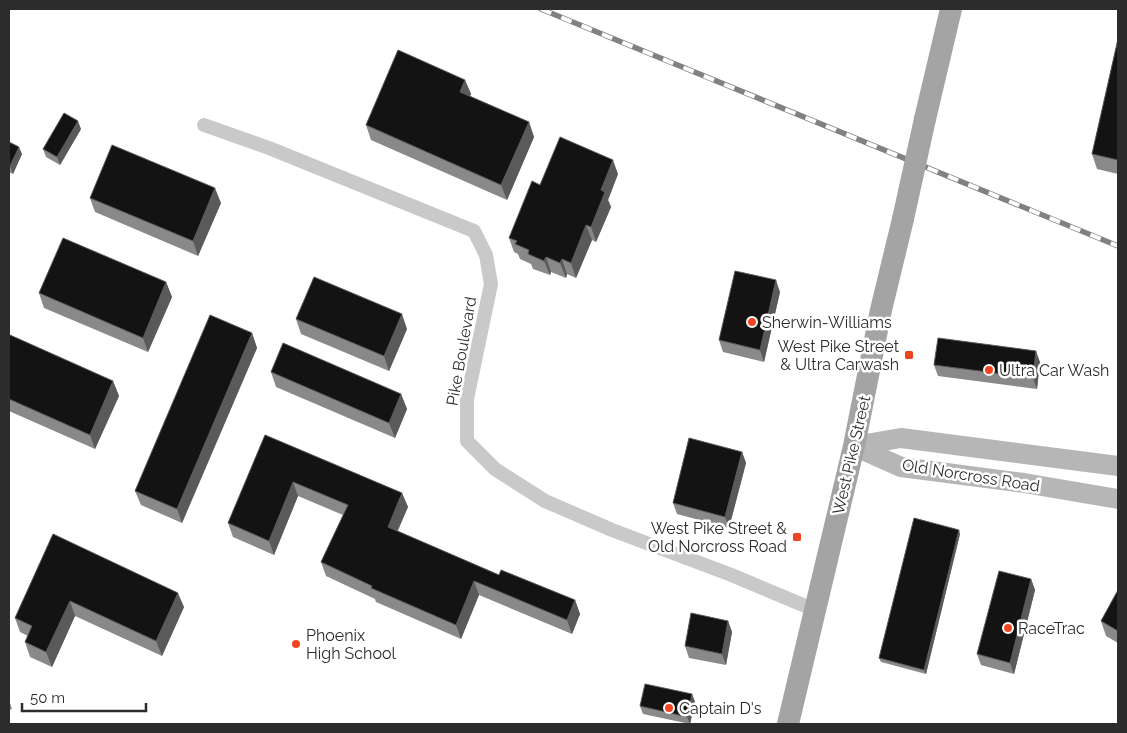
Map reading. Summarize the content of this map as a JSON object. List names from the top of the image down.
{
  "streets": {
    "main road": ["West Pike Street", "Old Norcross Road"],
    "street": ["Pike Boulevard"]
  },
  "crossings": [
    ["Pike Boulevard", "West Pike Street"],
    ["West Pike Street", "Old Norcross Road"]
  ],
  "places": {
    "other": [
      "Sherwin-Williams",
      "Ultra Car Wash",
      "RaceTrac",
      "Phoenix High School",
      "Captain D's"
    ],
    "transit": ["West Pike Street & Ultra Carwash", "West Pike Street & Old Norcross Road"]
  },
  "scale_bar": "50 m"
}
